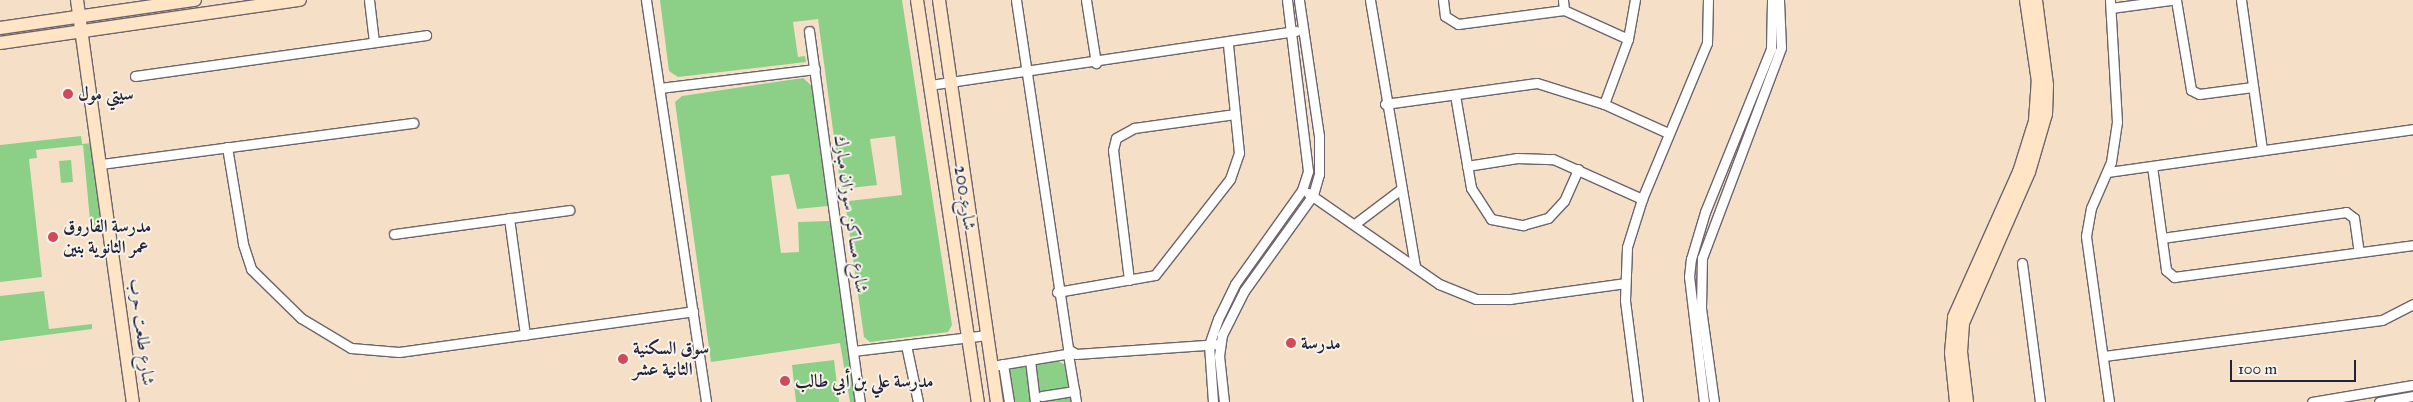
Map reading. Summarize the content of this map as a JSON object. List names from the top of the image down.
{
  "streets": {
    "street": ["شارع 200", "شارع مساكن سوزان مبارك", "شارع طلعت حرب"]
  },
  "places": [
    "سيتي مول",
    "مدرسة الفاروق عمر الثانوية بنين",
    "مدرسة",
    "سوق السكنية الثانية عشر",
    "مدرسة علي بن أبي طالب"
  ],
  "scale_bar": "100 m"
}
